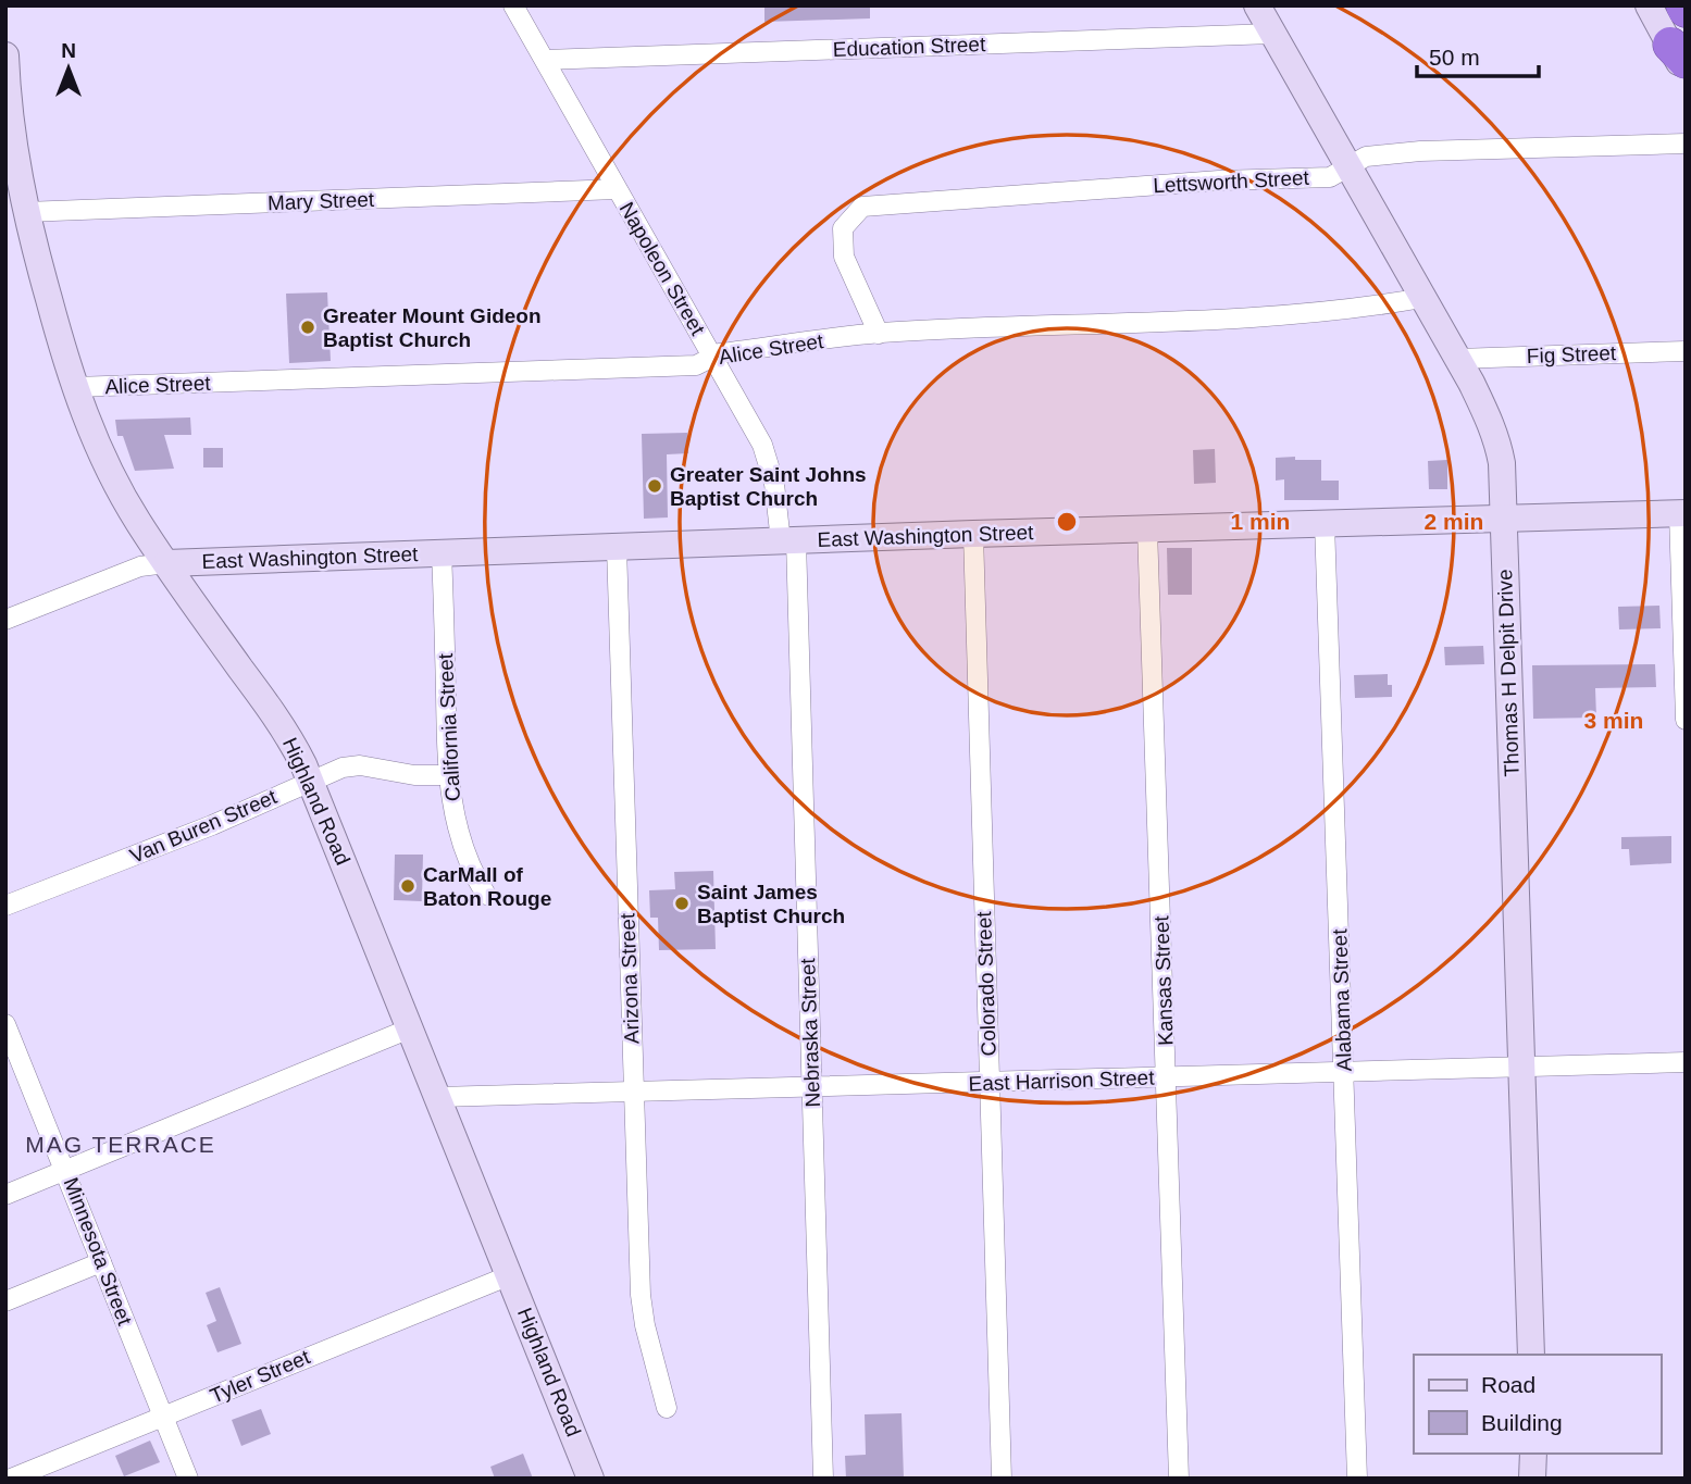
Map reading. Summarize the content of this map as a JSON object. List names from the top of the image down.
{
  "streets": {
    "street": [
      "Education Street",
      "Lettsworth Street",
      "Mary Street",
      "Napoleon Street",
      "Alice Street",
      "Fig Street",
      "East Washington Street",
      "Thomas H Delpit Drive",
      "California Street",
      "Highland Road",
      "Van Buren Street",
      "Arizona Street",
      "Kansas Street",
      "Colorado Street",
      "Alabama Street",
      "Nebraska Street",
      "East Harrison Street",
      "Minnesota Street",
      "Tyler Street"
    ]
  },
  "crossings": [
    ["Education Street", "Napoleon Street"],
    ["Education Street", "Thomas H Delpit Drive"],
    ["Lettsworth Street", "Alice Street"],
    ["Lettsworth Street", "Thomas H Delpit Drive"],
    ["Mary Street", "Napoleon Street"],
    ["Mary Street", "Highland Road"],
    ["Napoleon Street", "Alice Street"],
    ["Napoleon Street", "East Washington Street"],
    ["Napoleon Street", "Nebraska Street"],
    ["Alice Street", "Thomas H Delpit Drive"],
    ["Alice Street", "Highland Road"],
    ["Fig Street", "Thomas H Delpit Drive"],
    ["East Washington Street", "Thomas H Delpit Drive"],
    ["East Washington Street", "California Street"],
    ["East Washington Street", "Highland Road"],
    ["East Washington Street", "Arizona Street"],
    ["East Washington Street", "Kansas Street"],
    ["East Washington Street", "Colorado Street"],
    ["East Washington Street", "Alabama Street"],
    ["East Washington Street", "Nebraska Street"],
    ["Thomas H Delpit Drive", "East Harrison Street"],
    ["California Street", "Van Buren Street"],
    ["Highland Road", "Van Buren Street"],
    ["Highland Road", "East Harrison Street"],
    ["Highland Road", "Tyler Street"],
    ["Arizona Street", "East Harrison Street"],
    ["Kansas Street", "East Harrison Street"],
    ["Colorado Street", "East Harrison Street"],
    ["Alabama Street", "East Harrison Street"],
    ["Nebraska Street", "East Harrison Street"],
    ["Minnesota Street", "Tyler Street"]
  ],
  "districts": ["MAG TERRACE"],
  "places": [
    "Greater Mount Gideon Baptist Church",
    "Greater Saint Johns Baptist Church",
    "CarMall of Baton Rouge",
    "Saint James Baptist Church"
  ],
  "legend": ["Road", "Building"],
  "scale_bar": "50 m",
  "north": "top",
  "rings": ["1 min", "2 min", "3 min"]
}
